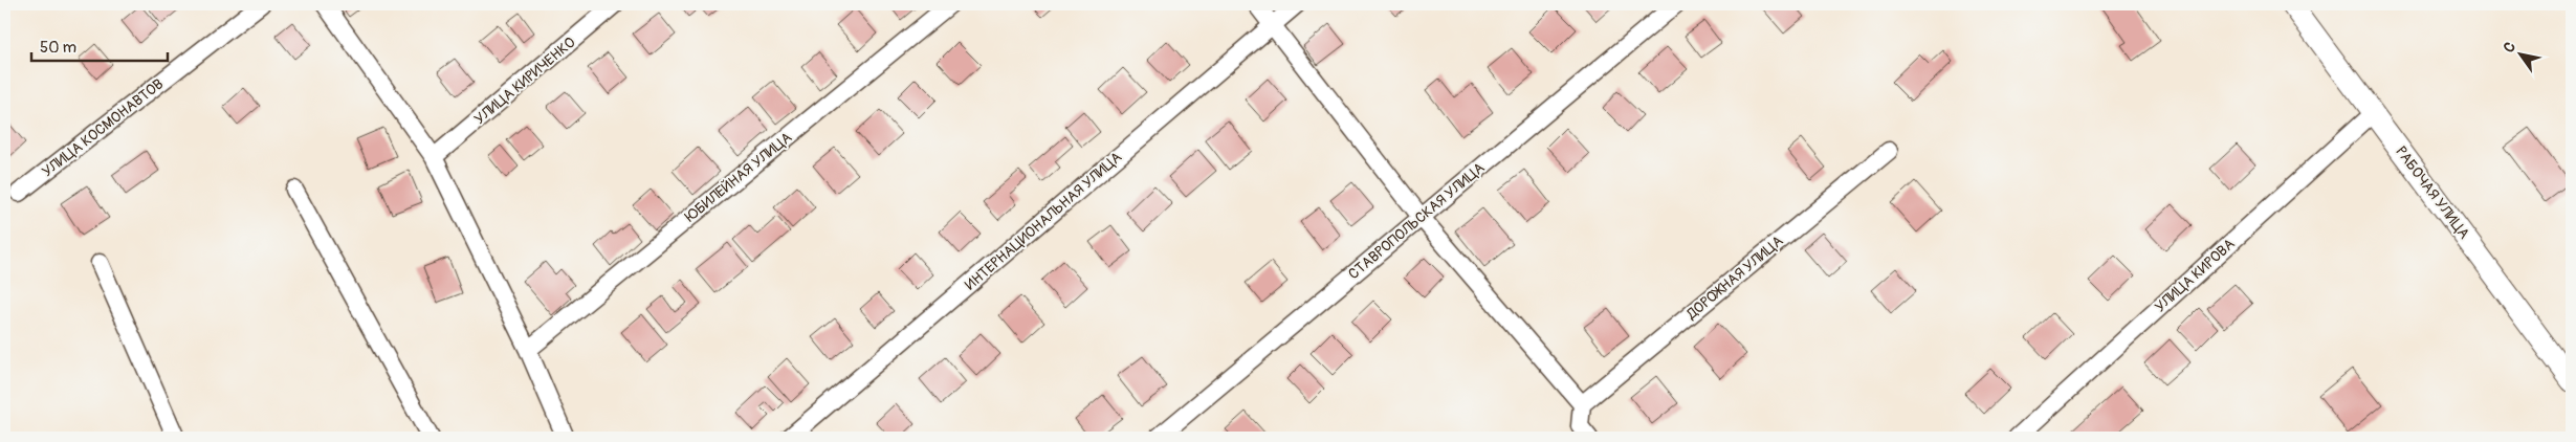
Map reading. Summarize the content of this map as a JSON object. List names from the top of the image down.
{
  "streets": {
    "street": [
      "УЛИЦА КИРИЧЕНКО",
      "УЛИЦА КОСМОНАВТОВ",
      "ЮБИЛЕЙНАЯ УЛИЦА",
      "РАБОЧАЯ УЛИЦА",
      "ИНТЕРНАЦИОНАЛЬНАЯ УЛИЦА",
      "СТАВРОПОЛЬСКАЯ УЛИЦА",
      "УЛИЦА КИРОВА",
      "ДОРОЖНАЯ УЛИЦА"
    ]
  },
  "crossings": [
    ["РАБОЧАЯ УЛИЦА", "УЛИЦА КИРОВА"]
  ],
  "scale_bar": "50 m",
  "north": "top left"
}
